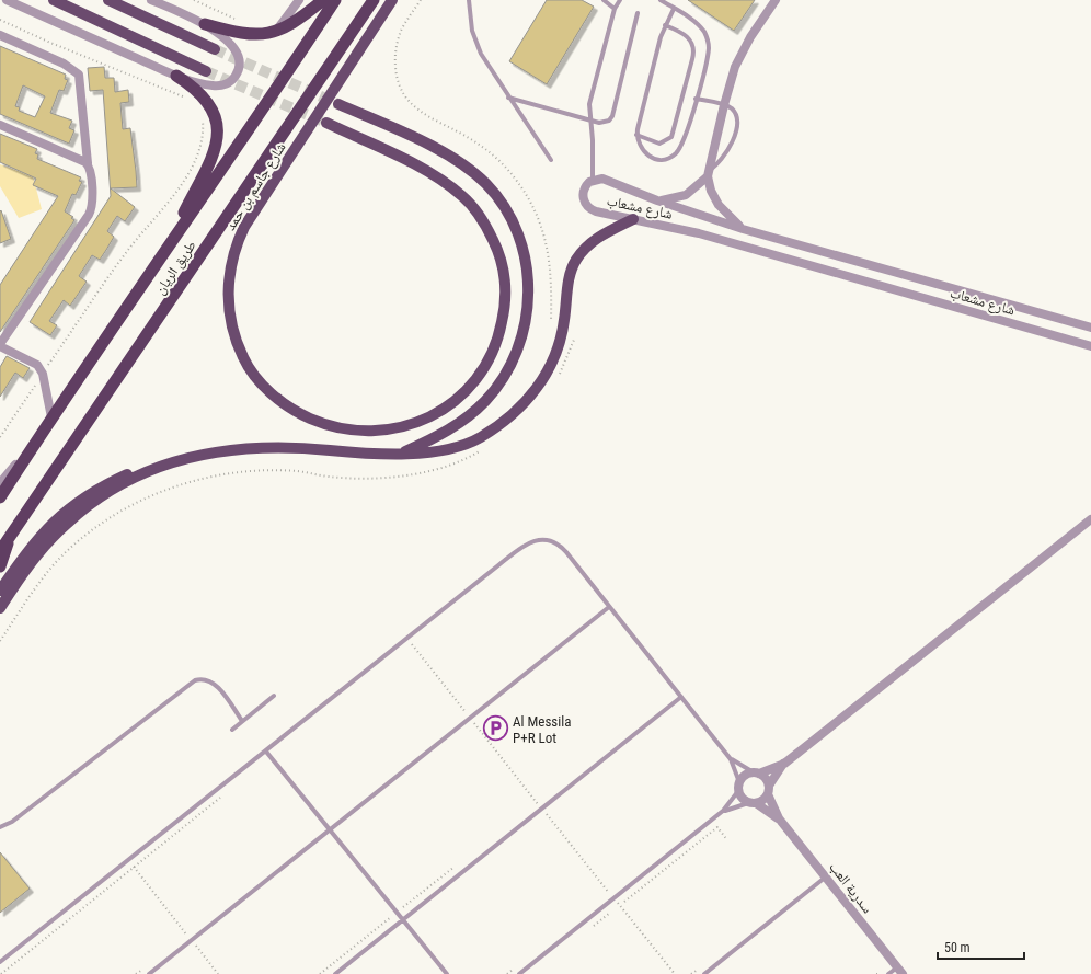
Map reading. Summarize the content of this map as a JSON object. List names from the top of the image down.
{
  "streets": {
    "highway": ["طريق الريان"],
    "main road": ["شارع جاسم بن حمد"],
    "street": ["شارع مشعاب", "سدرية العب"]
  },
  "places": {
    "parking": ["Al Messila P+R Lot"]
  },
  "scale_bar": "50 m"
}
